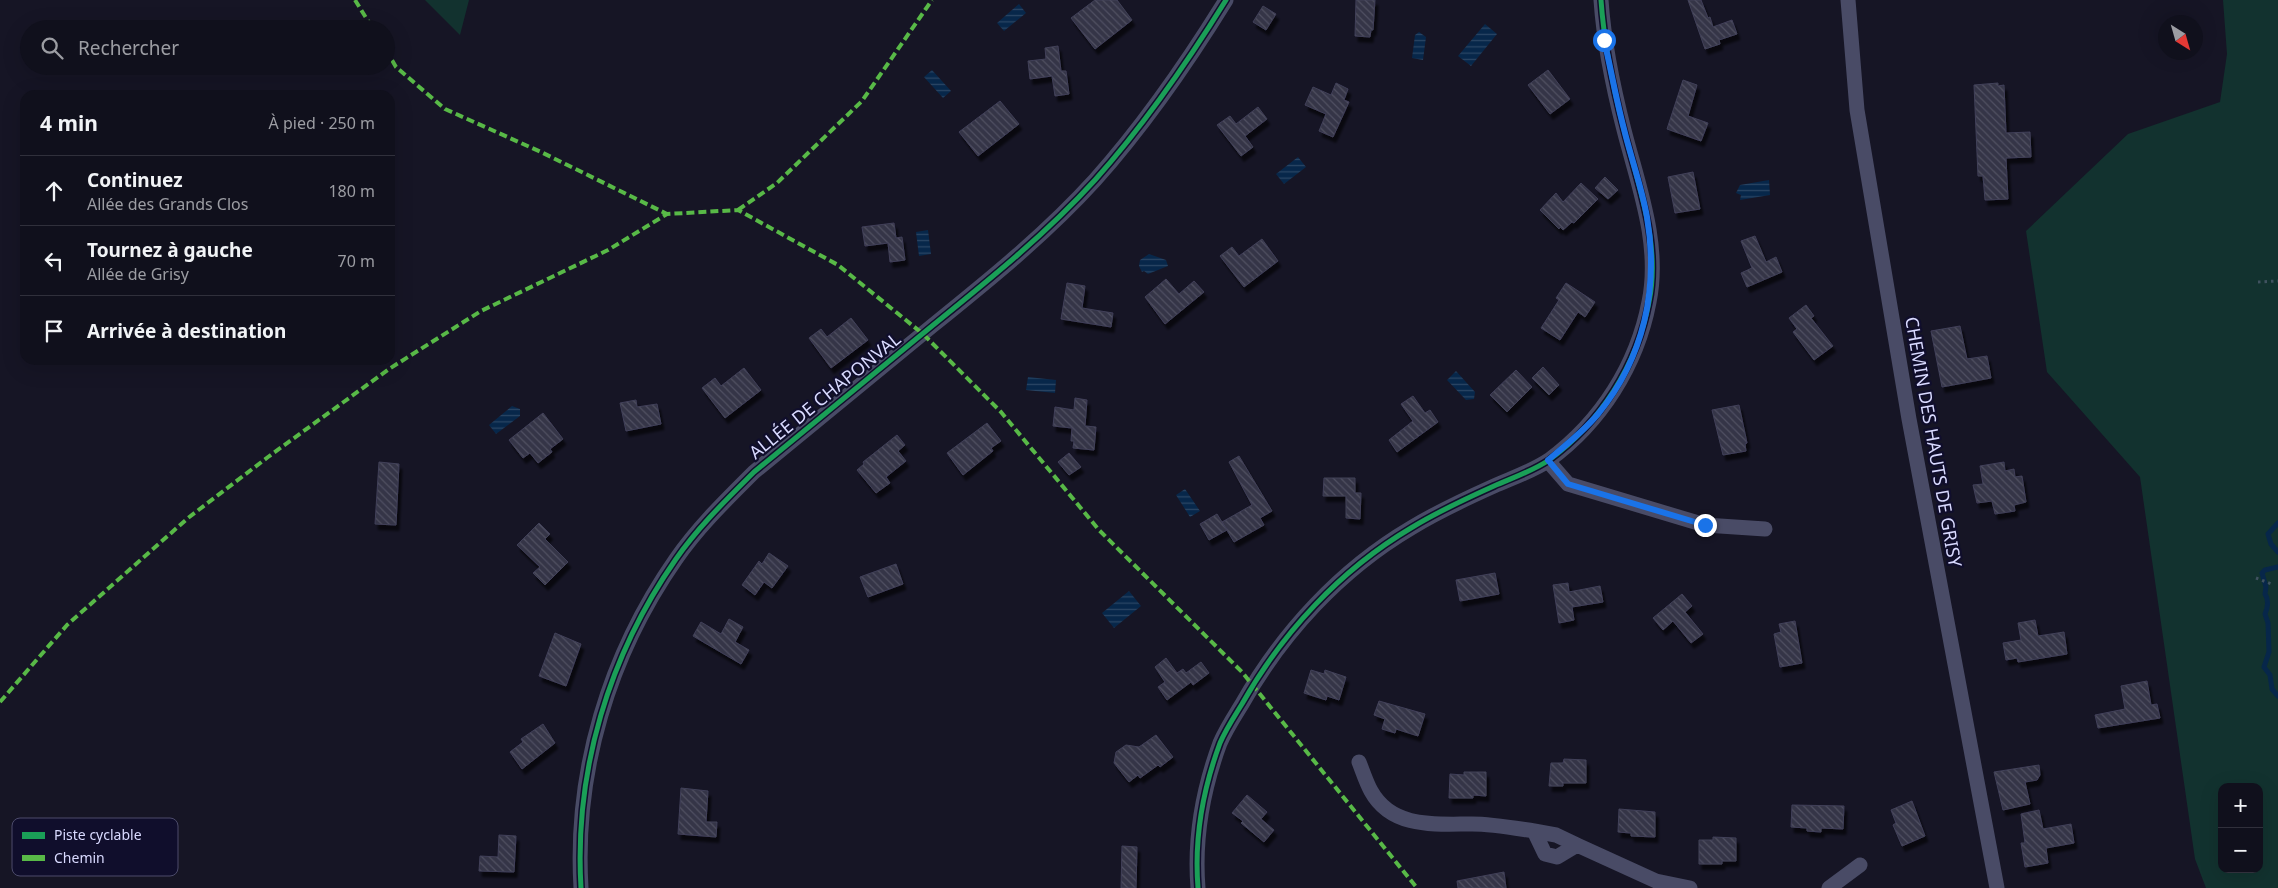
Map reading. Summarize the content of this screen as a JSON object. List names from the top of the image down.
{
  "streets": {
    "street": ["ALLÉE DE CHAPONVAL", "CHEMIN DES HAUTS DE GRISY"]
  },
  "legend": ["Piste cyclable", "Chemin"],
  "north": "bottom right",
  "page": {
    "search": "Rechercher",
    "heading": ["4 min", "À pied · 250 m"],
    "list": [
      ["Continuez", "Allée des Grands Clos", "180 m"],
      ["Tournez à gauche", "Allée de Grisy", "70 m"],
      "Arrivée à destination"
    ],
    "map_buttons": ["+", "−"]
  }
}
